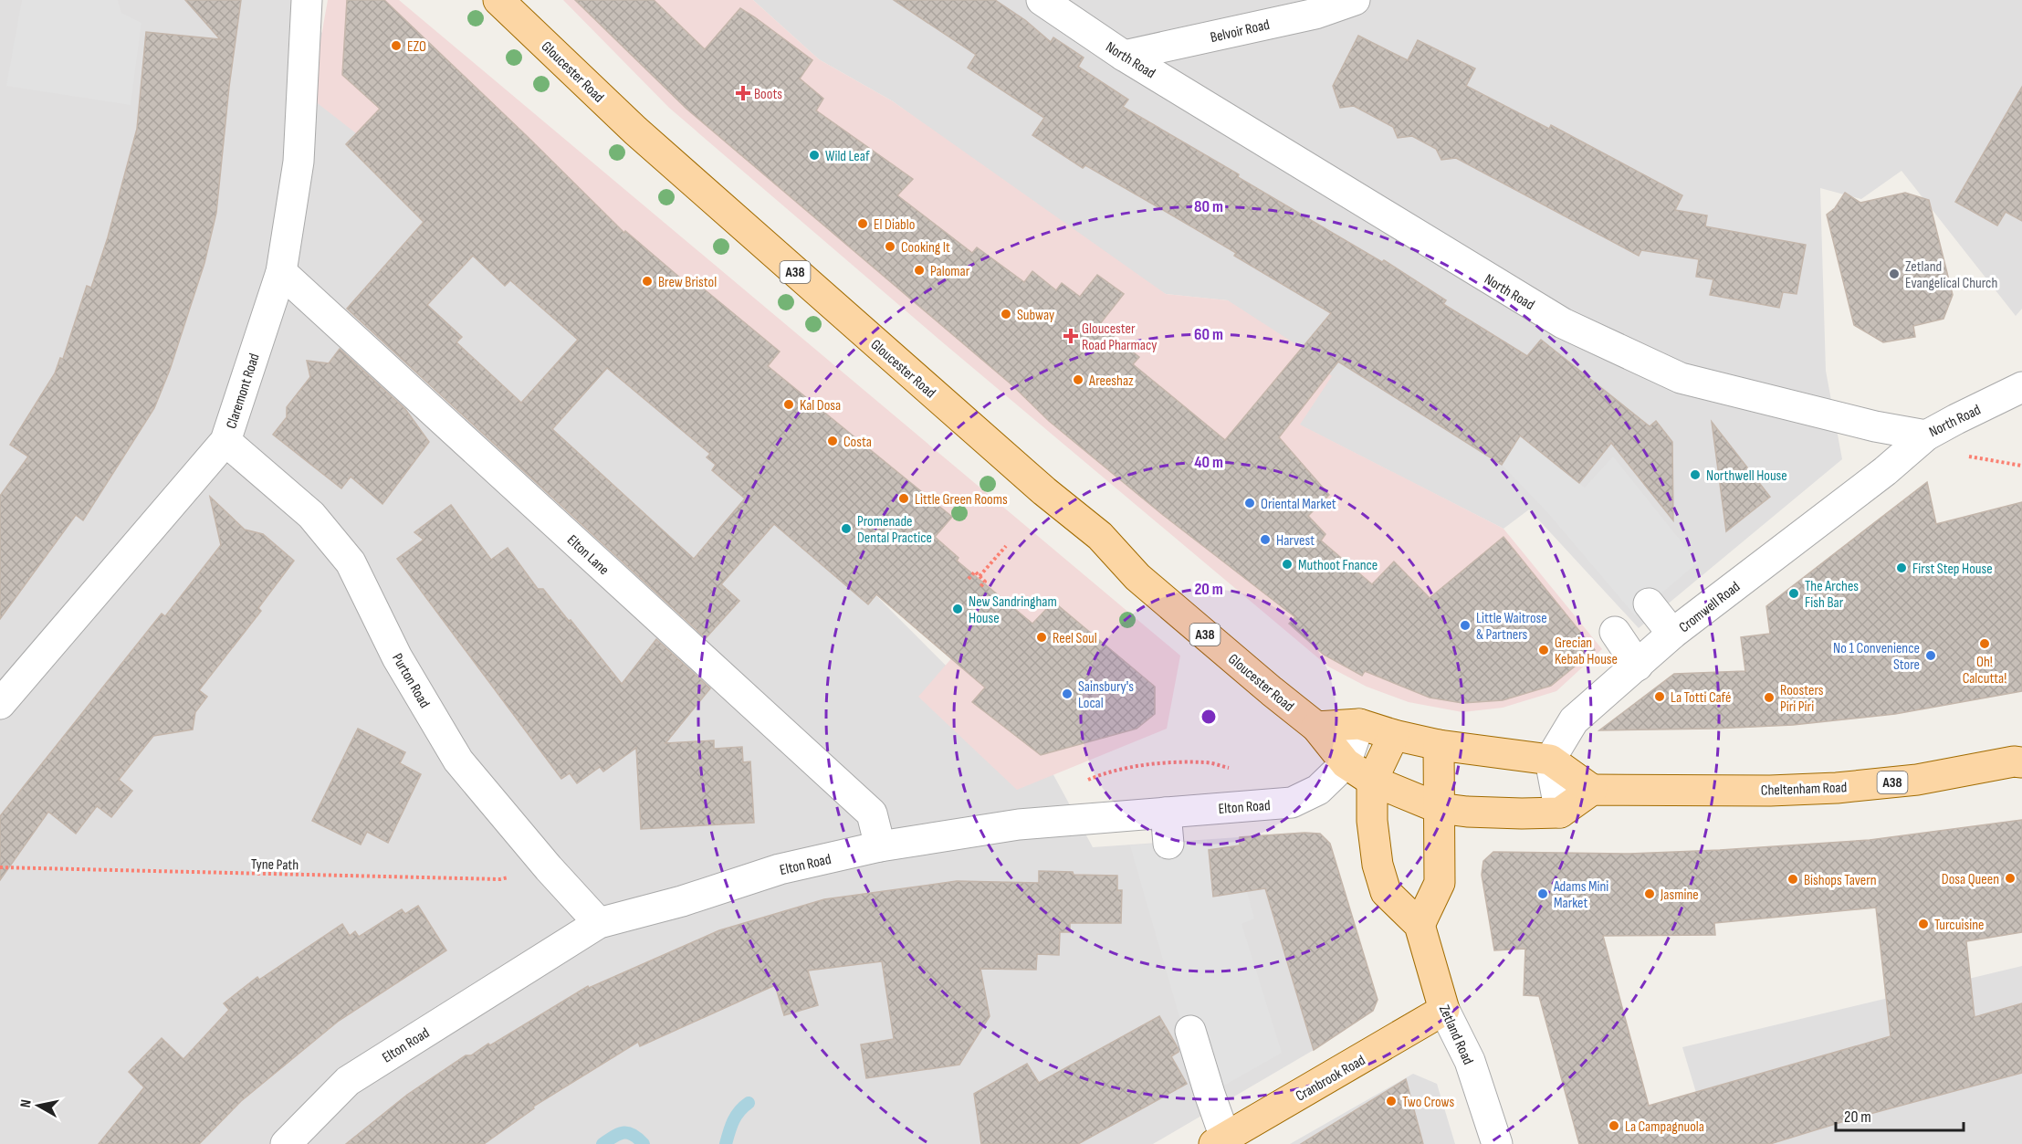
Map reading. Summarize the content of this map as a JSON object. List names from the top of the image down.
{
  "streets": {
    "main road": [
      "Gloucester Road",
      "A38",
      "Cheltenham Road",
      "Zetland Road",
      "Cranbrook Road"
    ],
    "street": [
      "Belvoir Road",
      "North Road",
      "Claremont Road",
      "Elton Lane",
      "Cromwell Road",
      "Purton Road",
      "Elton Road"
    ],
    "path": ["Tyne Path"]
  },
  "crossings": [
    ["Belvoir Road", "North Road"],
    ["North Road", "Cromwell Road"],
    ["Gloucester Road", "A38"],
    ["Gloucester Road", "Elton Road"],
    ["Gloucester Road", "Zetland Road"],
    ["A38", "Zetland Road"],
    ["Claremont Road", "Elton Lane"],
    ["Claremont Road", "Purton Road"],
    ["Elton Lane", "Elton Road"],
    ["Purton Road", "Elton Road"],
    ["Purton Road", "Tyne Path"],
    ["Zetland Road", "Cranbrook Road"]
  ],
  "places": {
    "other": [
      "EZO",
      "Wild Leaf",
      "El Diablo",
      "Cooking It",
      "Palomar",
      "Zetland Evangelical Church",
      "Brew Bristol",
      "Subway",
      "Areeshaz",
      "Kal Dosa",
      "Costa",
      "Northwell House",
      "Little Green Rooms",
      "Oriental Market",
      "Promenade Dental Practice",
      "Harvest",
      "Muthoot Fnance",
      "First Step House",
      "The Arches Fish Bar",
      "New Sandringham House",
      "Little Waitrose & Partners",
      "Reel Soul",
      "Oh! Calcutta!",
      "Grecian Kebab House",
      "No 1 Convenience Store",
      "Sainsbury's Local",
      "La Totti Café",
      "Roosters Piri Piri",
      "Dosa Queen",
      "Bishops Tavern",
      "Adams Mini Market",
      "Jasmine",
      "Turcuisine",
      "Two Crows",
      "La Campagnuola"
    ],
    "health": ["Boots", "Gloucester Road Pharmacy"]
  },
  "scale_bar": "20 m",
  "north": "left",
  "rings": [
    "80 m",
    "60 m",
    "40 m",
    "20 m"
  ]
}
